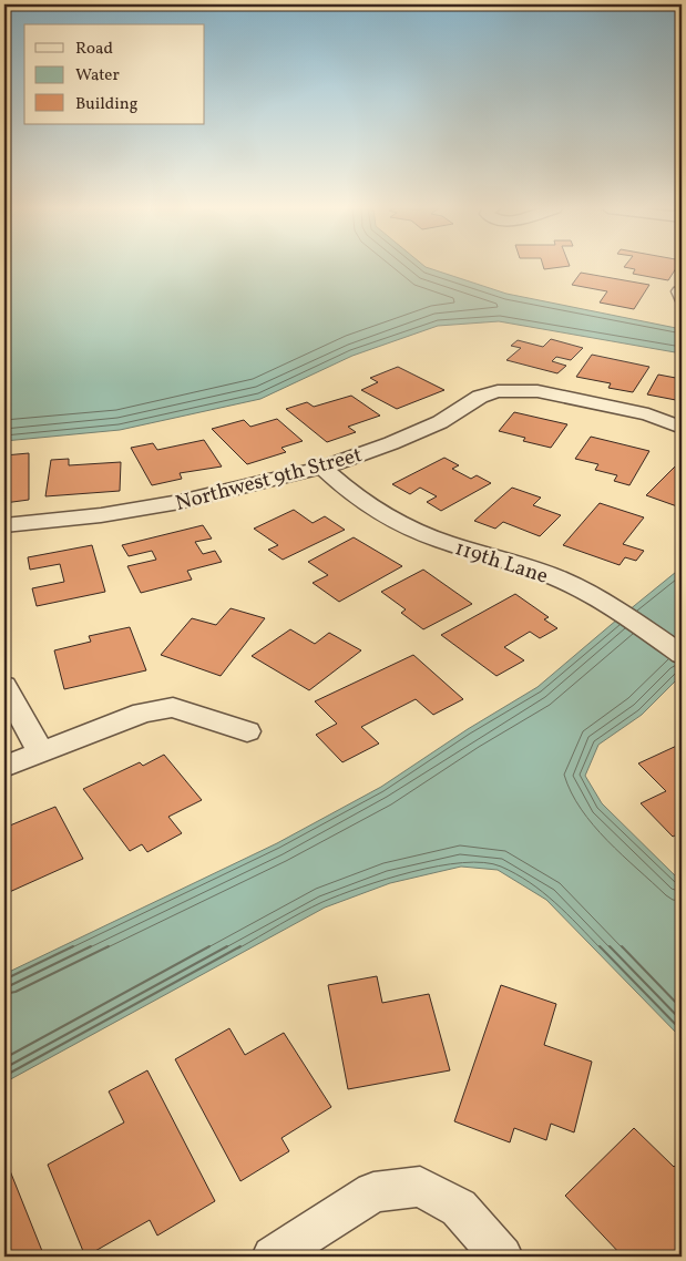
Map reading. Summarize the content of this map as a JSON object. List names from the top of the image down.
{
  "streets": {
    "street": ["Northwest 9th Street", "119th Lane"]
  },
  "crossings": [
    ["Northwest 9th Street", "119th Lane"]
  ],
  "legend": ["Road", "Water", "Building"]
}
